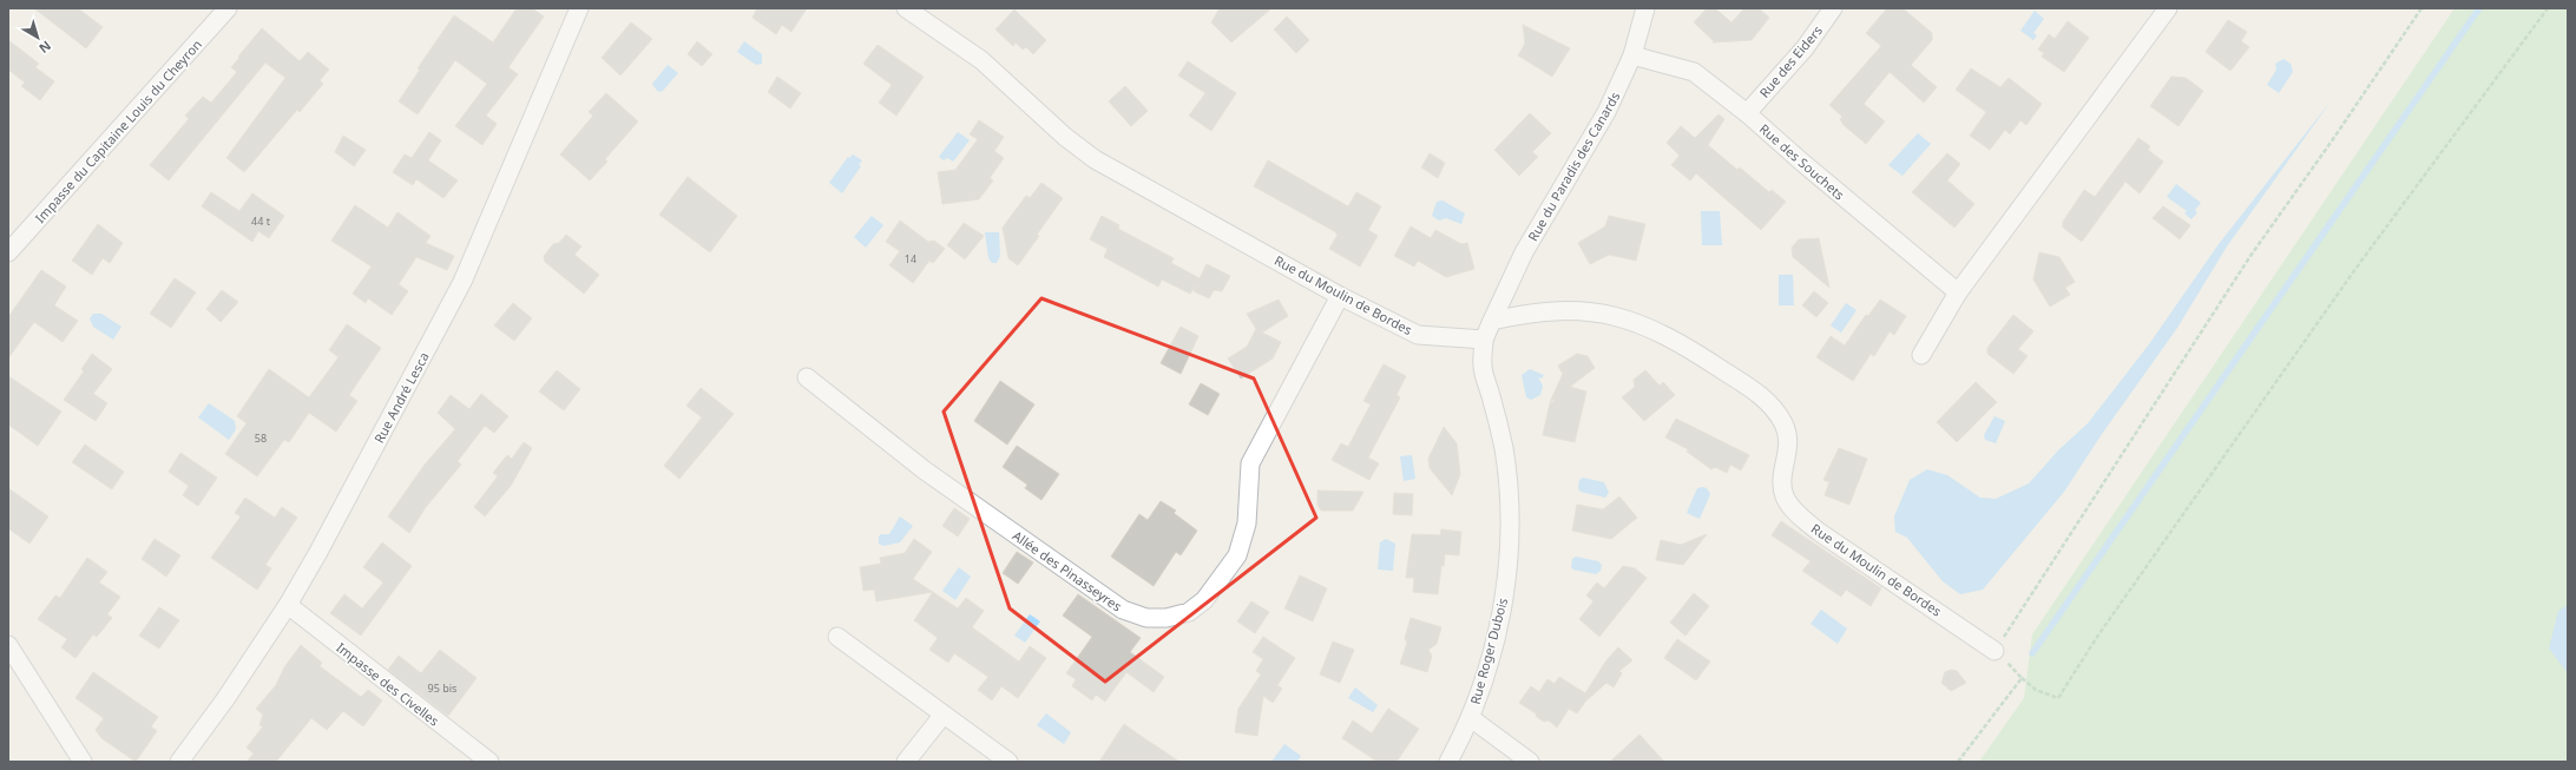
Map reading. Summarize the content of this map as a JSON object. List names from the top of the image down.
{
  "streets": {
    "street": [
      "Rue des Eiders",
      "Impasse du Capitaine Louis du Cheyron",
      "Rue des Souchets",
      "Rue du Paradis des Canards",
      "Rue du Moulin de Bordes",
      "Rue André Lesca",
      "Allée des Pinasseyres",
      "Rue Roger Dubois",
      "Impasse des Civelles"
    ]
  },
  "crossings": [
    ["Rue des Eiders", "Rue des Souchets"],
    ["Rue des Souchets", "Rue du Paradis des Canards"],
    ["Rue du Paradis des Canards", "Rue du Moulin de Bordes"],
    ["Rue du Moulin de Bordes", "Allée des Pinasseyres"],
    ["Rue du Moulin de Bordes", "Rue Roger Dubois"],
    ["Rue André Lesca", "Impasse des Civelles"]
  ],
  "house_numbers": [
    "44 t",
    "14",
    "58",
    "95 bis"
  ],
  "north": "bottom right"
}
